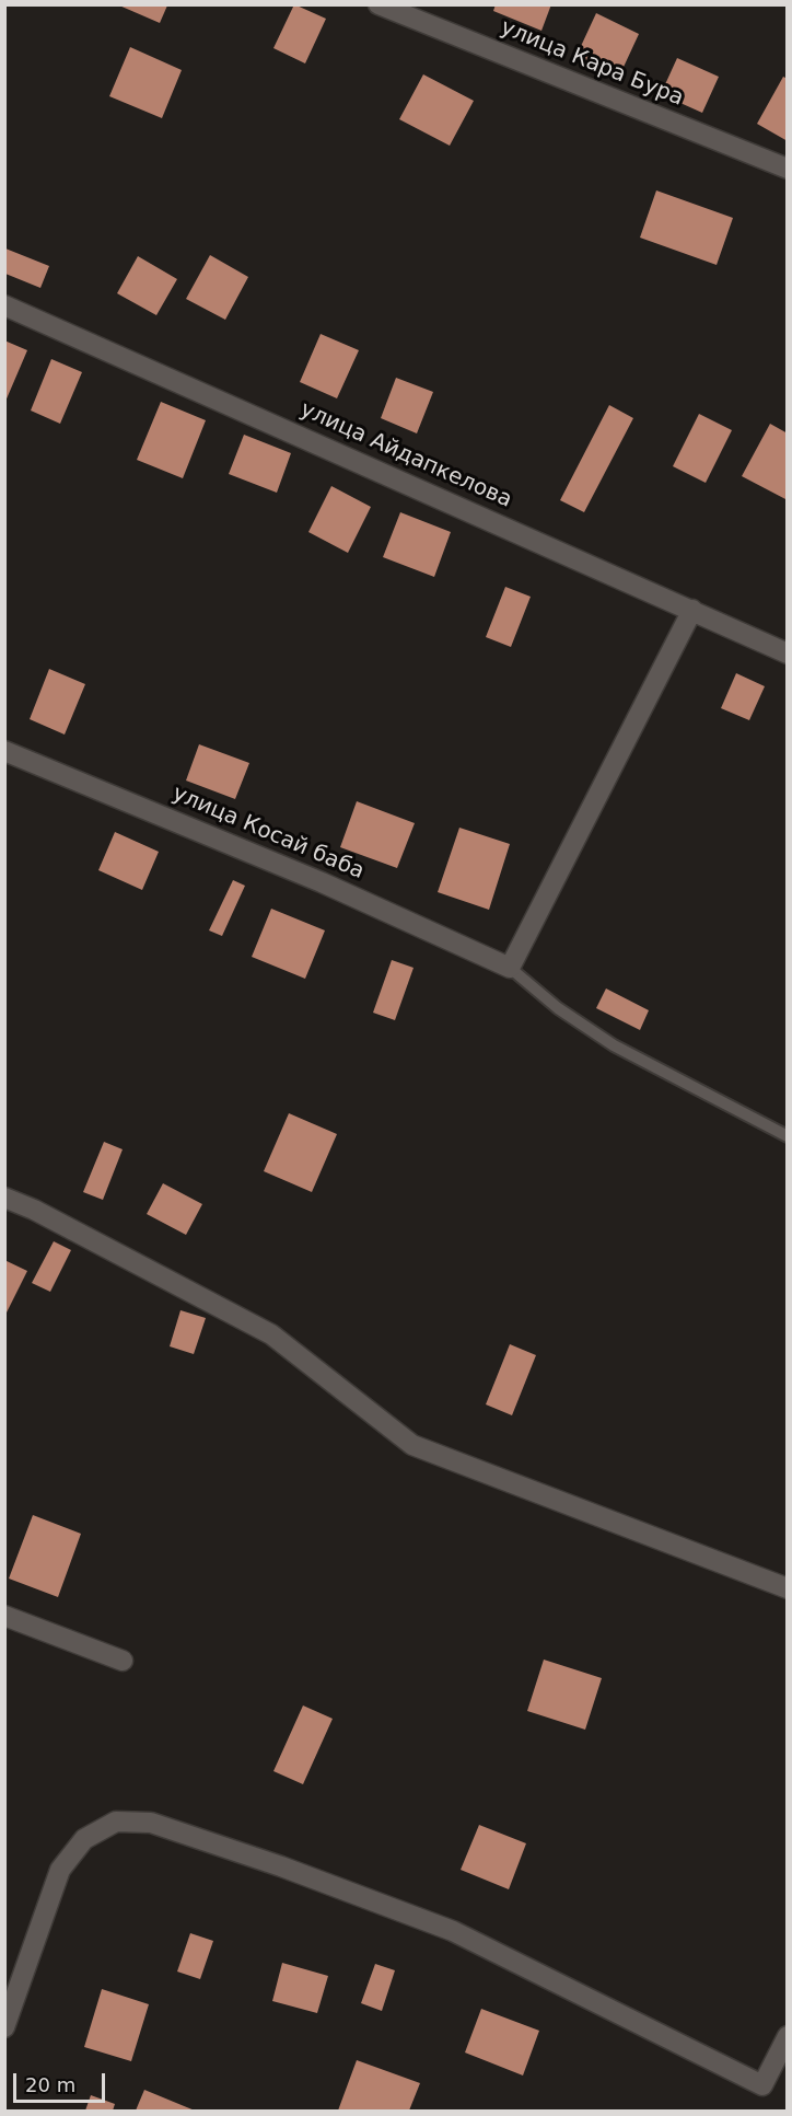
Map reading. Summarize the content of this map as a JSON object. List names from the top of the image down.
{
  "streets": {
    "street": ["улица Кара Бура", "улица Айдапкелова", "улица Косай баба"]
  },
  "scale_bar": "20 m"
}
